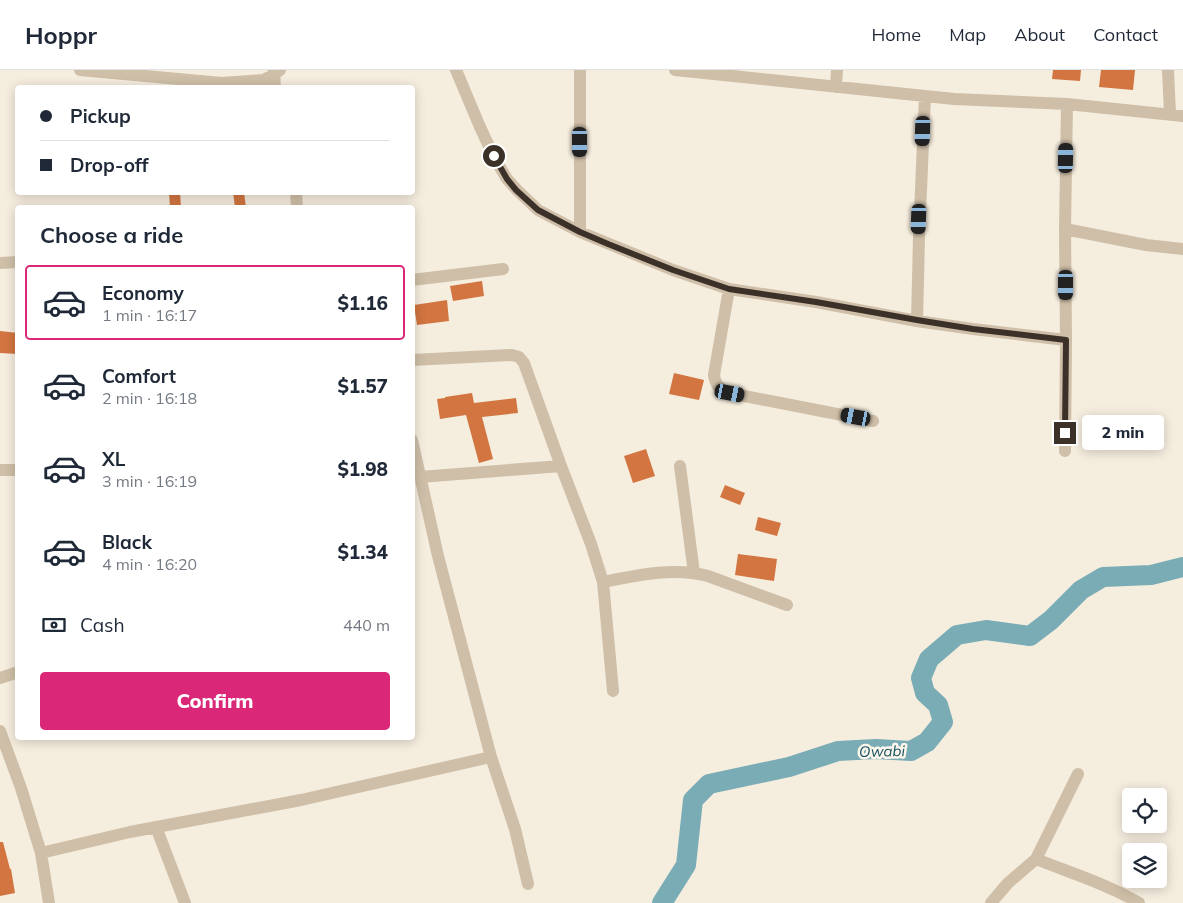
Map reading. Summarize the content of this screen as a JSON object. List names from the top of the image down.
{
  "water": ["Owabi"],
  "page": {
    "header": "Hoppr",
    "nav": [
      "Home",
      "Map",
      "About",
      "Contact"
    ],
    "banner": ["Pickup", "Drop-off"],
    "heading": "Choose a ride",
    "list": [
      {
        "name": "Economy",
        "note": "1 min · 16:17",
        "value": "$1.16"
      },
      {
        "name": "Comfort",
        "note": "2 min · 16:18",
        "value": "$1.57"
      },
      {
        "name": "XL",
        "note": "3 min · 16:19",
        "value": "$1.98"
      },
      {
        "name": "Black",
        "note": "4 min · 16:20",
        "value": "$1.34"
      }
    ],
    "bubble": "2 min",
    "pay": ["Cash", "440 m"],
    "buttons": "Confirm"
  }
}
